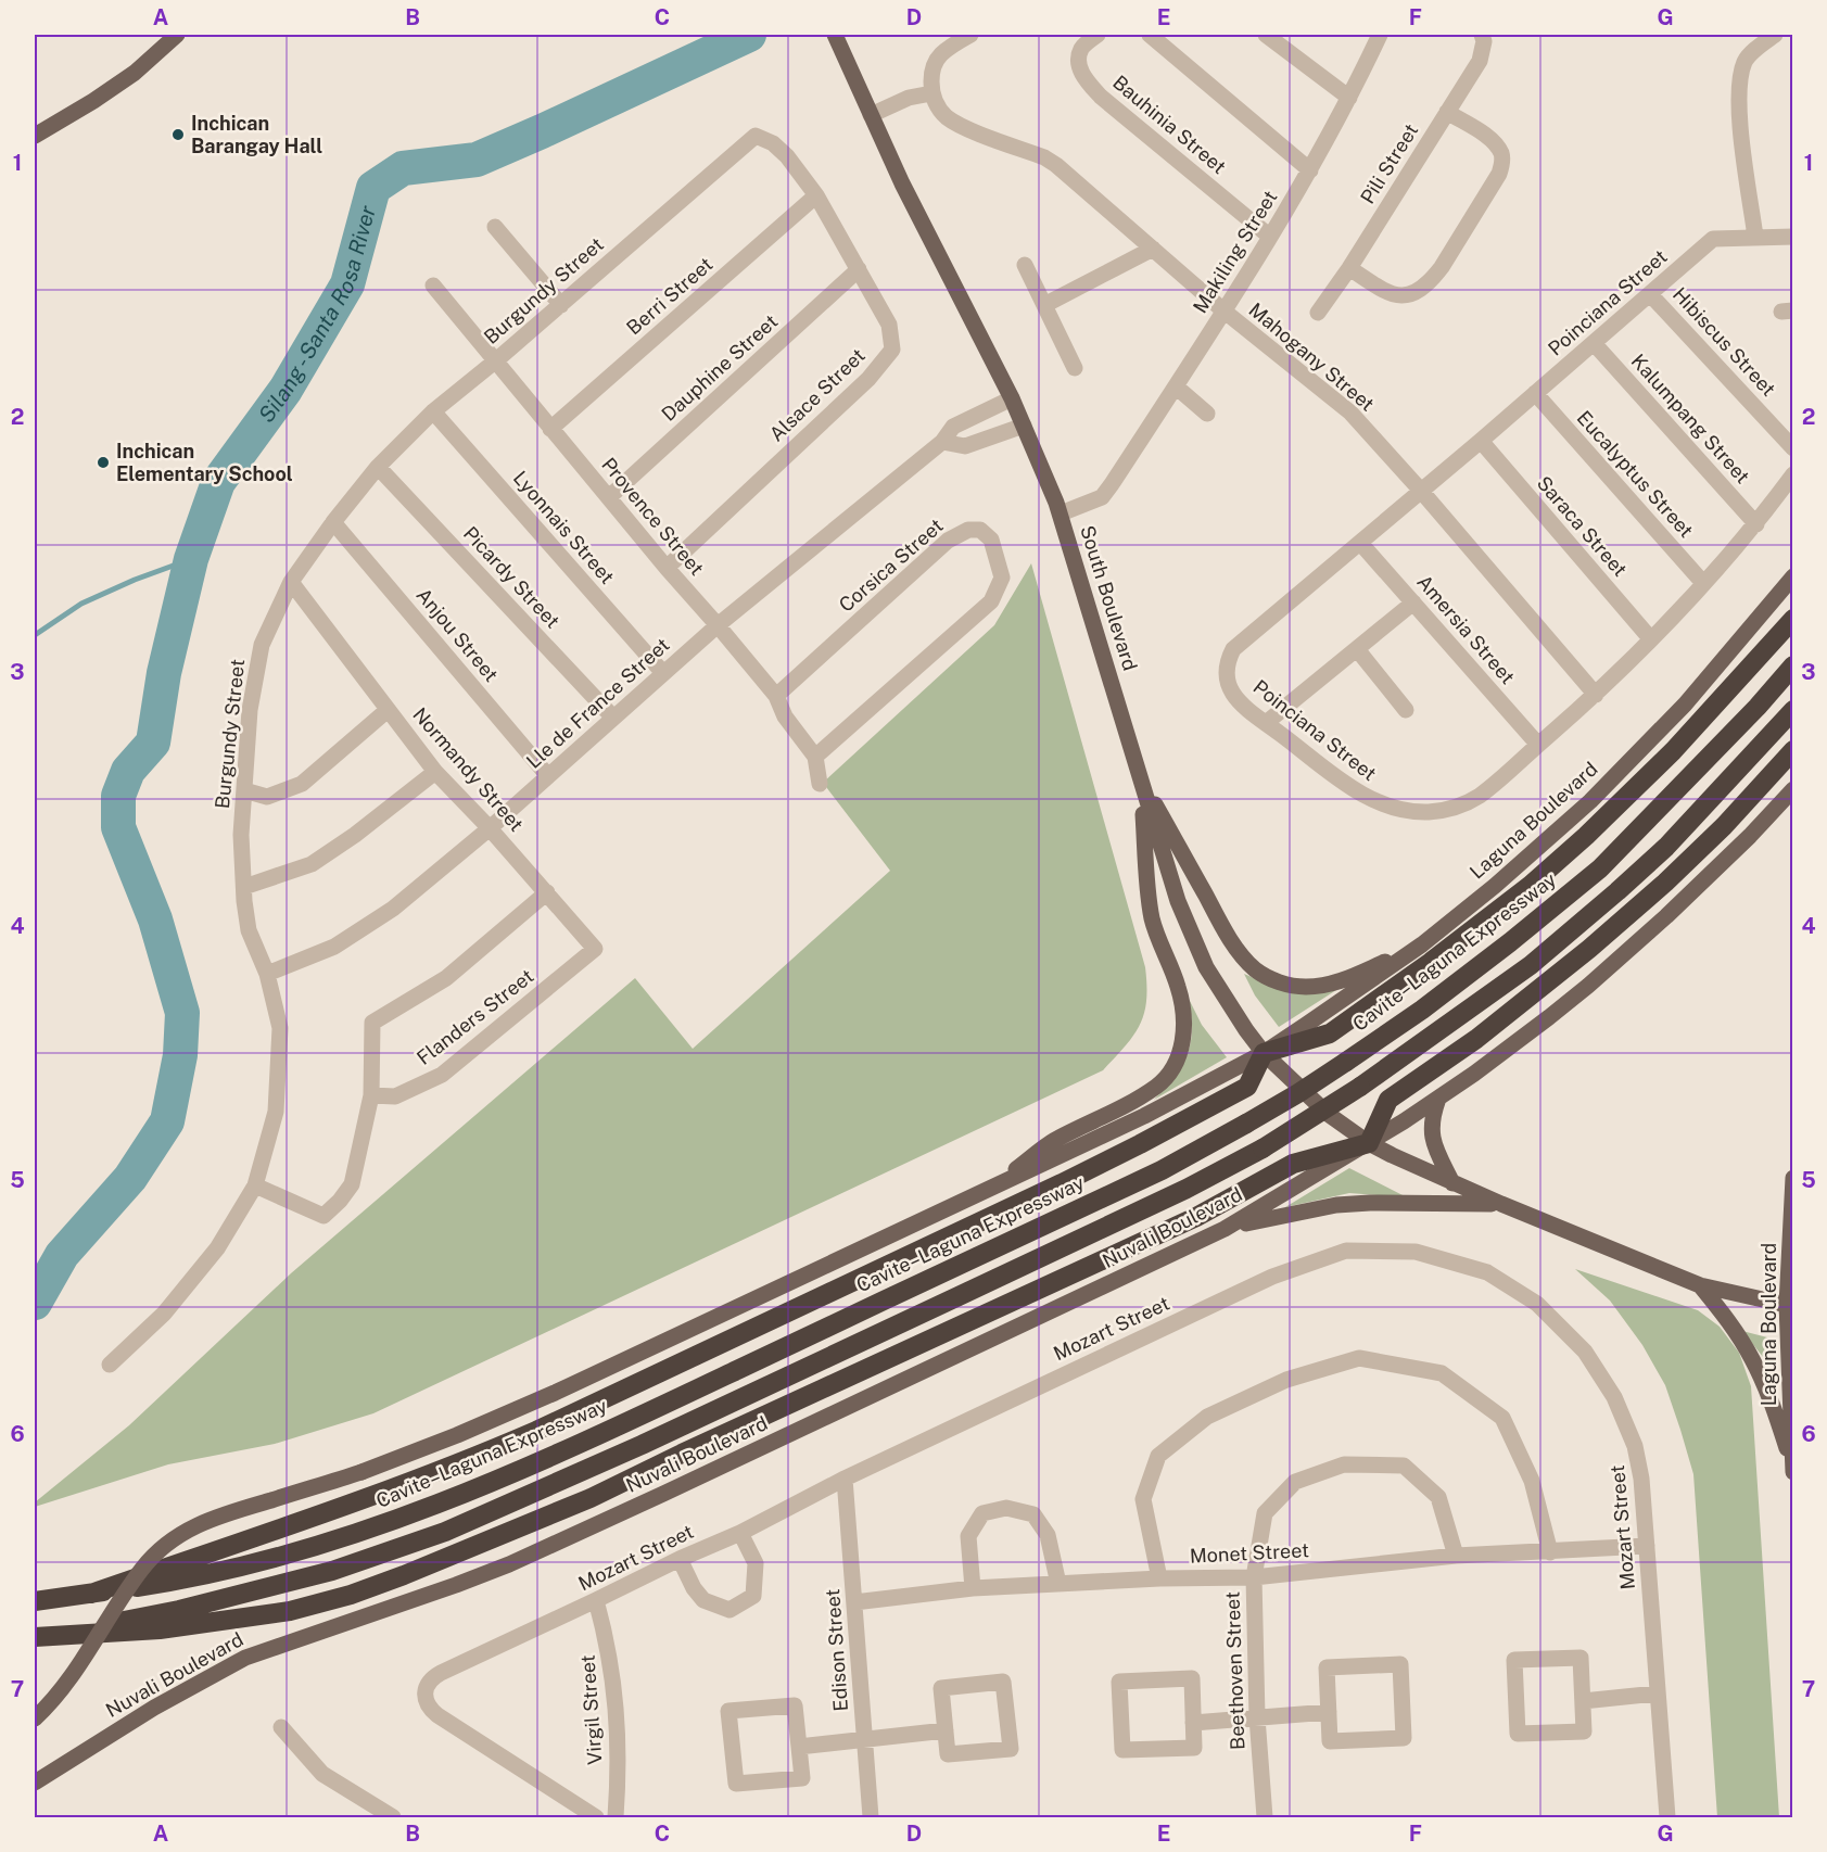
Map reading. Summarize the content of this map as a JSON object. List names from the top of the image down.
{
  "streets": {
    "highway": ["Cavite–Laguna Expressway"],
    "main road": ["South Boulevard", "Laguna Boulevard", "Nuvali Boulevard"],
    "street": [
      "Bauhinia Street",
      "Pili Street",
      "Makiling Street",
      "Burgundy Street",
      "Berri Street",
      "Poinciana Street",
      "Hibiscus Street",
      "Mahogany Street",
      "Dauphine Street",
      "Alsace Street",
      "Kalumpang Street",
      "Eucalyptus Street",
      "Provence Street",
      "Saraca Street",
      "Lyonnais Street",
      "Corsica Street",
      "Picardy Street",
      "Amersia Street",
      "Anjou Street",
      "Lle de France Street",
      "Normandy Street",
      "Flanders Street",
      "Mozart Street",
      "Monet Street",
      "Edison Street",
      "Beethoven Street",
      "Virgil Street"
    ]
  },
  "crossings": [
    ["Bauhinia Street", "Makiling Street"],
    ["Makiling Street", "Mahogany Street"],
    ["Makiling Street", "South Boulevard"],
    ["Burgundy Street", "Alsace Street"],
    ["Burgundy Street", "Provence Street"],
    ["Burgundy Street", "Lyonnais Street"],
    ["Burgundy Street", "Picardy Street"],
    ["Burgundy Street", "Anjou Street"],
    ["Burgundy Street", "Lle de France Street"],
    ["Burgundy Street", "Normandy Street"],
    ["Berri Street", "Alsace Street"],
    ["Berri Street", "Provence Street"],
    ["Poinciana Street", "Hibiscus Street"],
    ["Poinciana Street", "Mahogany Street"],
    ["Poinciana Street", "Kalumpang Street"],
    ["Poinciana Street", "Eucalyptus Street"],
    ["Poinciana Street", "Saraca Street"],
    ["Poinciana Street", "Amersia Street"],
    ["Dauphine Street", "Alsace Street"],
    ["Dauphine Street", "Provence Street"],
    ["Alsace Street", "Provence Street"],
    ["Provence Street", "Corsica Street"],
    ["Provence Street", "Lle de France Street"],
    ["Lyonnais Street", "Lle de France Street"],
    ["Picardy Street", "Lle de France Street"],
    ["South Boulevard", "Lle de France Street"],
    ["South Boulevard", "Laguna Boulevard"],
    ["South Boulevard", "Nuvali Boulevard"],
    ["Anjou Street", "Lle de France Street"],
    ["Lle de France Street", "Normandy Street"],
    ["Normandy Street", "Flanders Street"],
    ["Mozart Street", "Monet Street"],
    ["Mozart Street", "Edison Street"],
    ["Mozart Street", "Virgil Street"],
    ["Monet Street", "Edison Street"],
    ["Monet Street", "Beethoven Street"]
  ],
  "water": ["Silang - Santa Rosa River"],
  "places": ["Inchican Barangay Hall", "Inchican Elementary School"],
  "grid": {
    "columns": [
      "A",
      "B",
      "C",
      "D",
      "E",
      "F",
      "G"
    ],
    "rows": [
      "1",
      "2",
      "3",
      "4",
      "5",
      "6",
      "7"
    ]
  }
}
